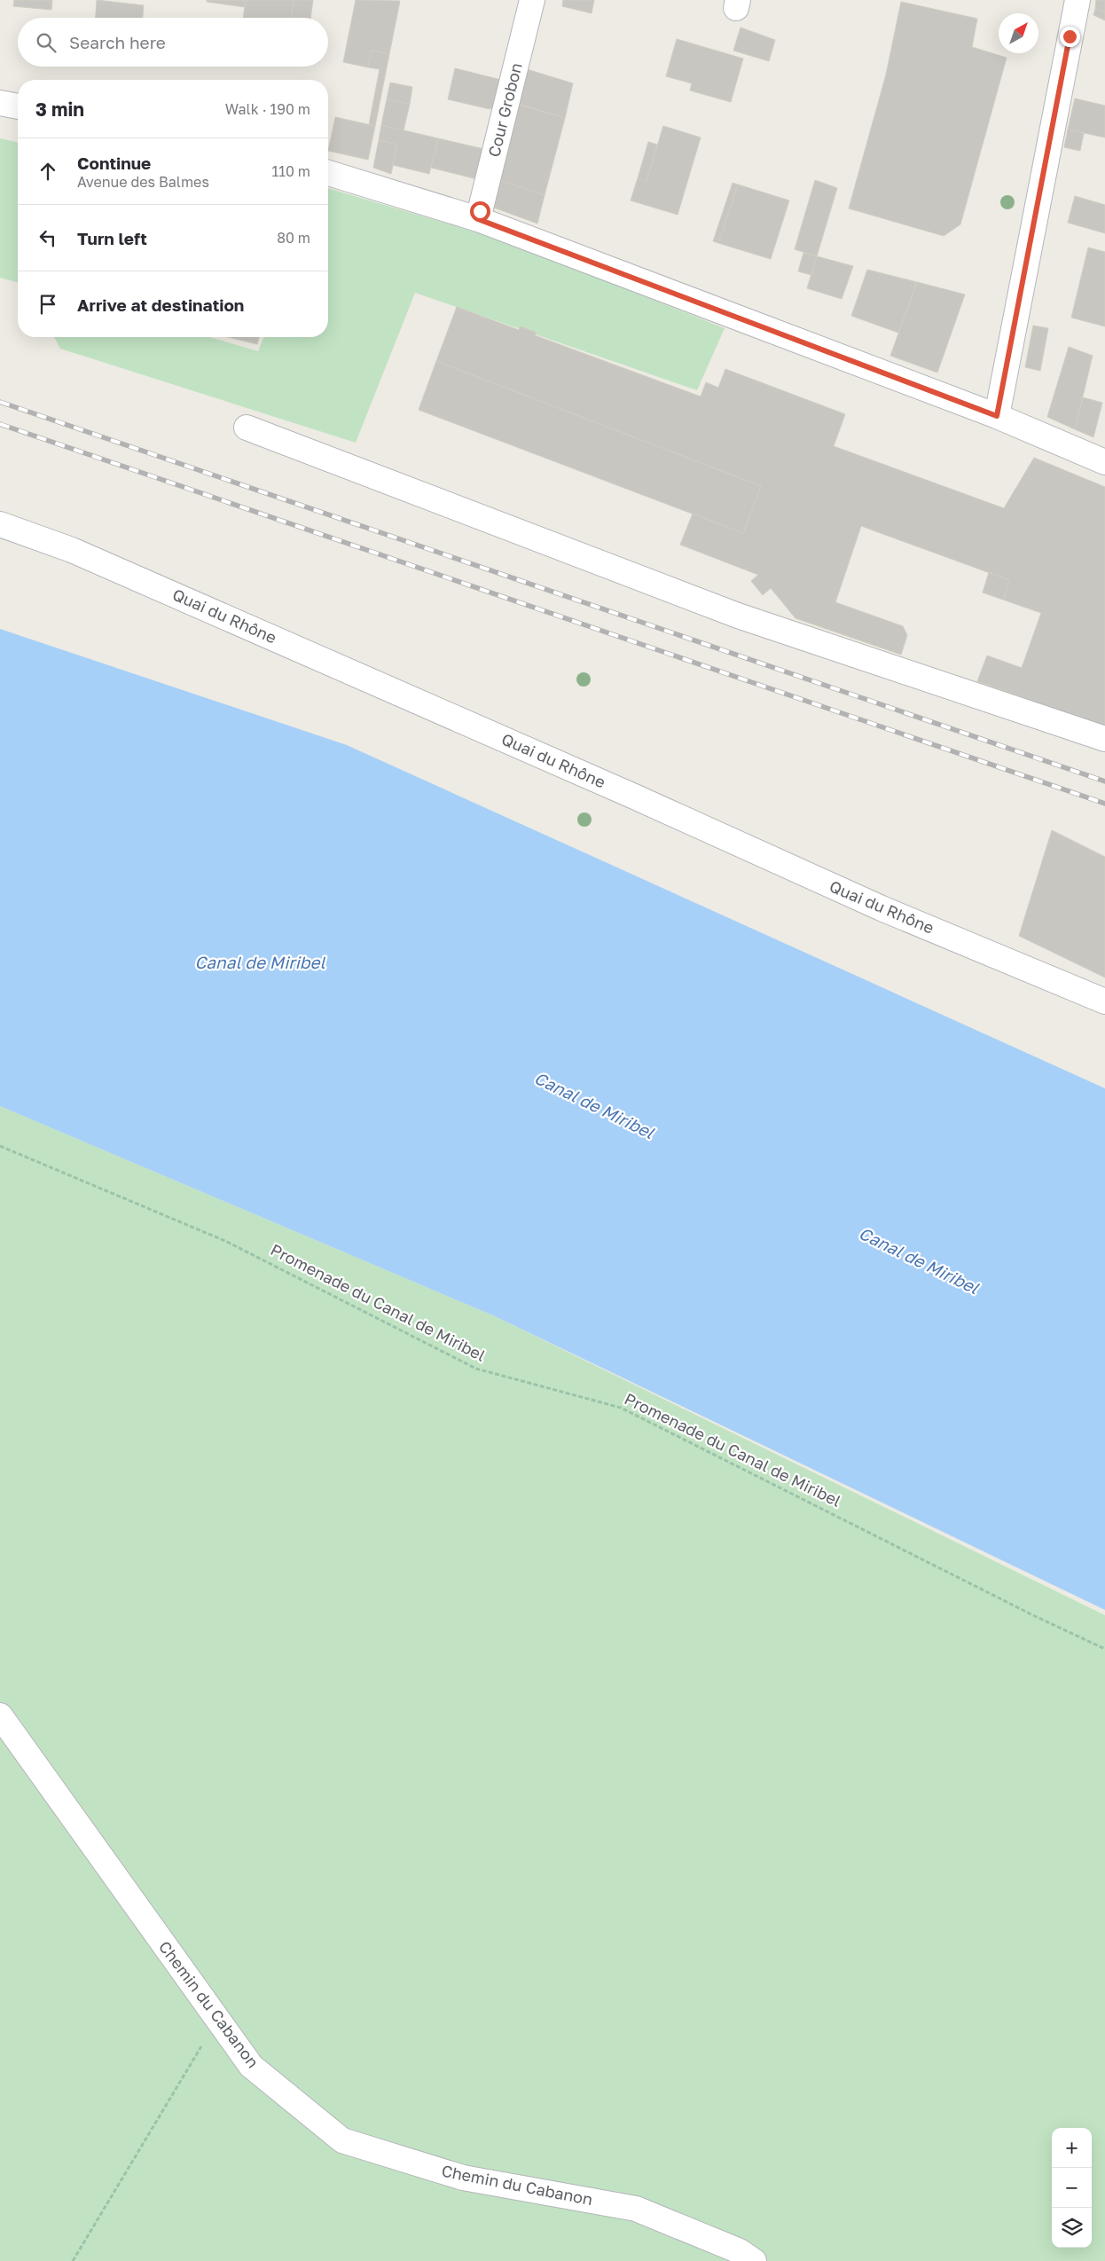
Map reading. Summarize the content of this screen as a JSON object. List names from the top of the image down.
{
  "streets": {
    "street": ["Cour Grobon", "Quai du Rhône", "Chemin du Cabanon"],
    "path": ["Promenade du Canal de Miribel"]
  },
  "water": ["Canal de Miribel"],
  "north": "top right",
  "page": {
    "search": "Search here",
    "heading": ["3 min", "Walk · 190 m"],
    "list": [
      ["Continue", "Avenue des Balmes", "110 m"],
      ["Turn left", "80 m"],
      "Arrive at destination"
    ],
    "map_buttons": ["+", "−"]
  }
}
